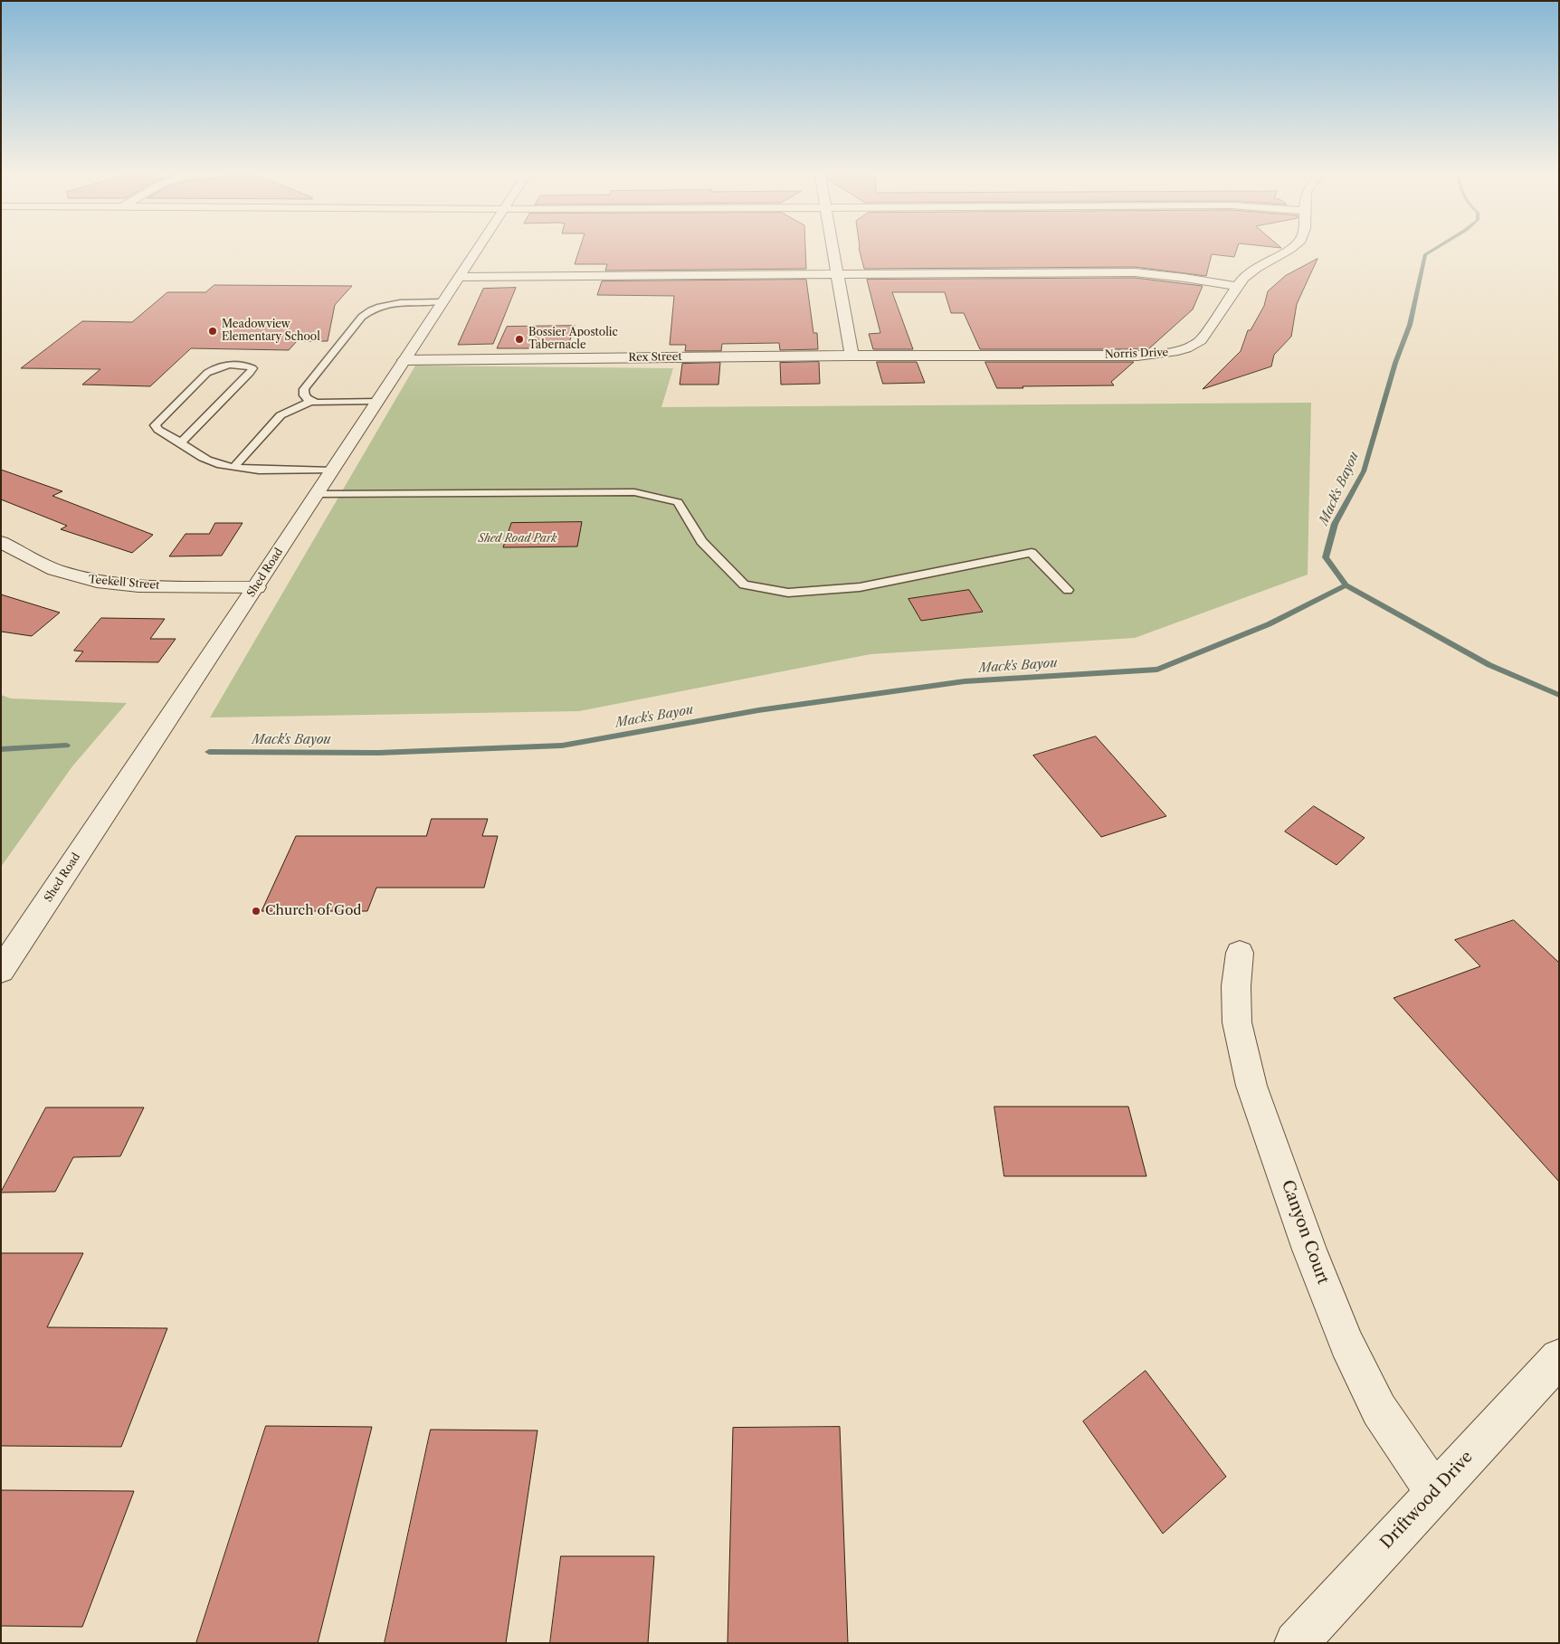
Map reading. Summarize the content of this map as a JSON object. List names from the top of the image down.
{
  "streets": {
    "street": [
      "Norris Drive",
      "Rex Street",
      "Shed Road",
      "Teekell Street",
      "Canyon Court",
      "Driftwood Drive"
    ]
  },
  "crossings": [
    ["Norris Drive", "Rex Street"],
    ["Rex Street", "Shed Road"],
    ["Shed Road", "Teekell Street"],
    ["Canyon Court", "Driftwood Drive"]
  ],
  "water": ["Mack's Bayou"],
  "parks": ["Shed Road Park"],
  "places": ["Meadowview Elementary School", "Bossier Apostolic Tabernacle", "Church of God"]
}
